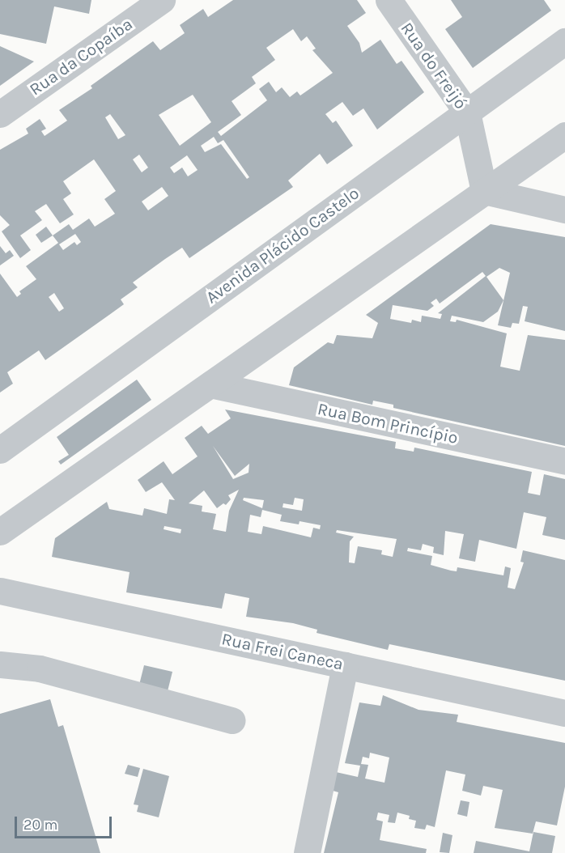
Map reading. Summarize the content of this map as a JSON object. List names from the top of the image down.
{
  "streets": {
    "street": [
      "Rua da Copaíba",
      "Rua do Freijó",
      "Avenida Plácido Castelo",
      "Rua Bom Princípio",
      "Rua Frei Caneca"
    ]
  },
  "crossings": [
    ["Rua do Freijó", "Avenida Plácido Castelo"]
  ],
  "scale_bar": "20 m"
}
